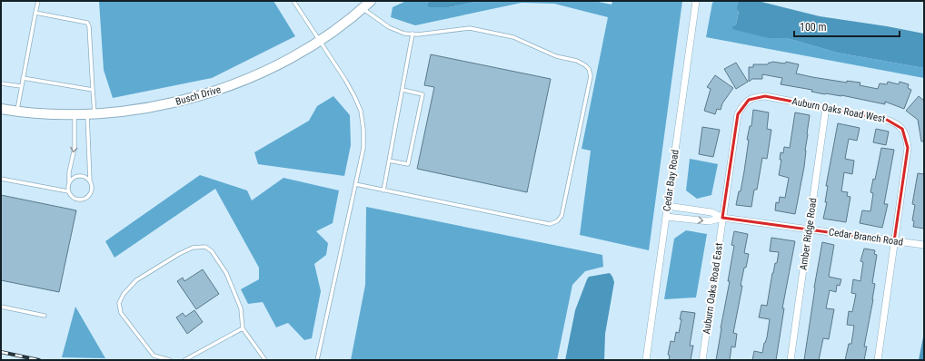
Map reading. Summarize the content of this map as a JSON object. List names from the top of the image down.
{
  "streets": {
    "street": [
      "Busch Drive",
      "Auburn Oaks Road West",
      "Cedar Bay Road",
      "Amber Ridge Road",
      "Cedar Branch Road",
      "Auburn Oaks Road East"
    ]
  },
  "crossings": [
    ["Auburn Oaks Road West", "Amber Ridge Road"],
    ["Auburn Oaks Road West", "Cedar Branch Road"],
    ["Auburn Oaks Road West", "Auburn Oaks Road East"],
    ["Cedar Bay Road", "Cedar Branch Road"],
    ["Amber Ridge Road", "Cedar Branch Road"],
    ["Cedar Branch Road", "Auburn Oaks Road East"]
  ],
  "scale_bar": "100 m"
}
